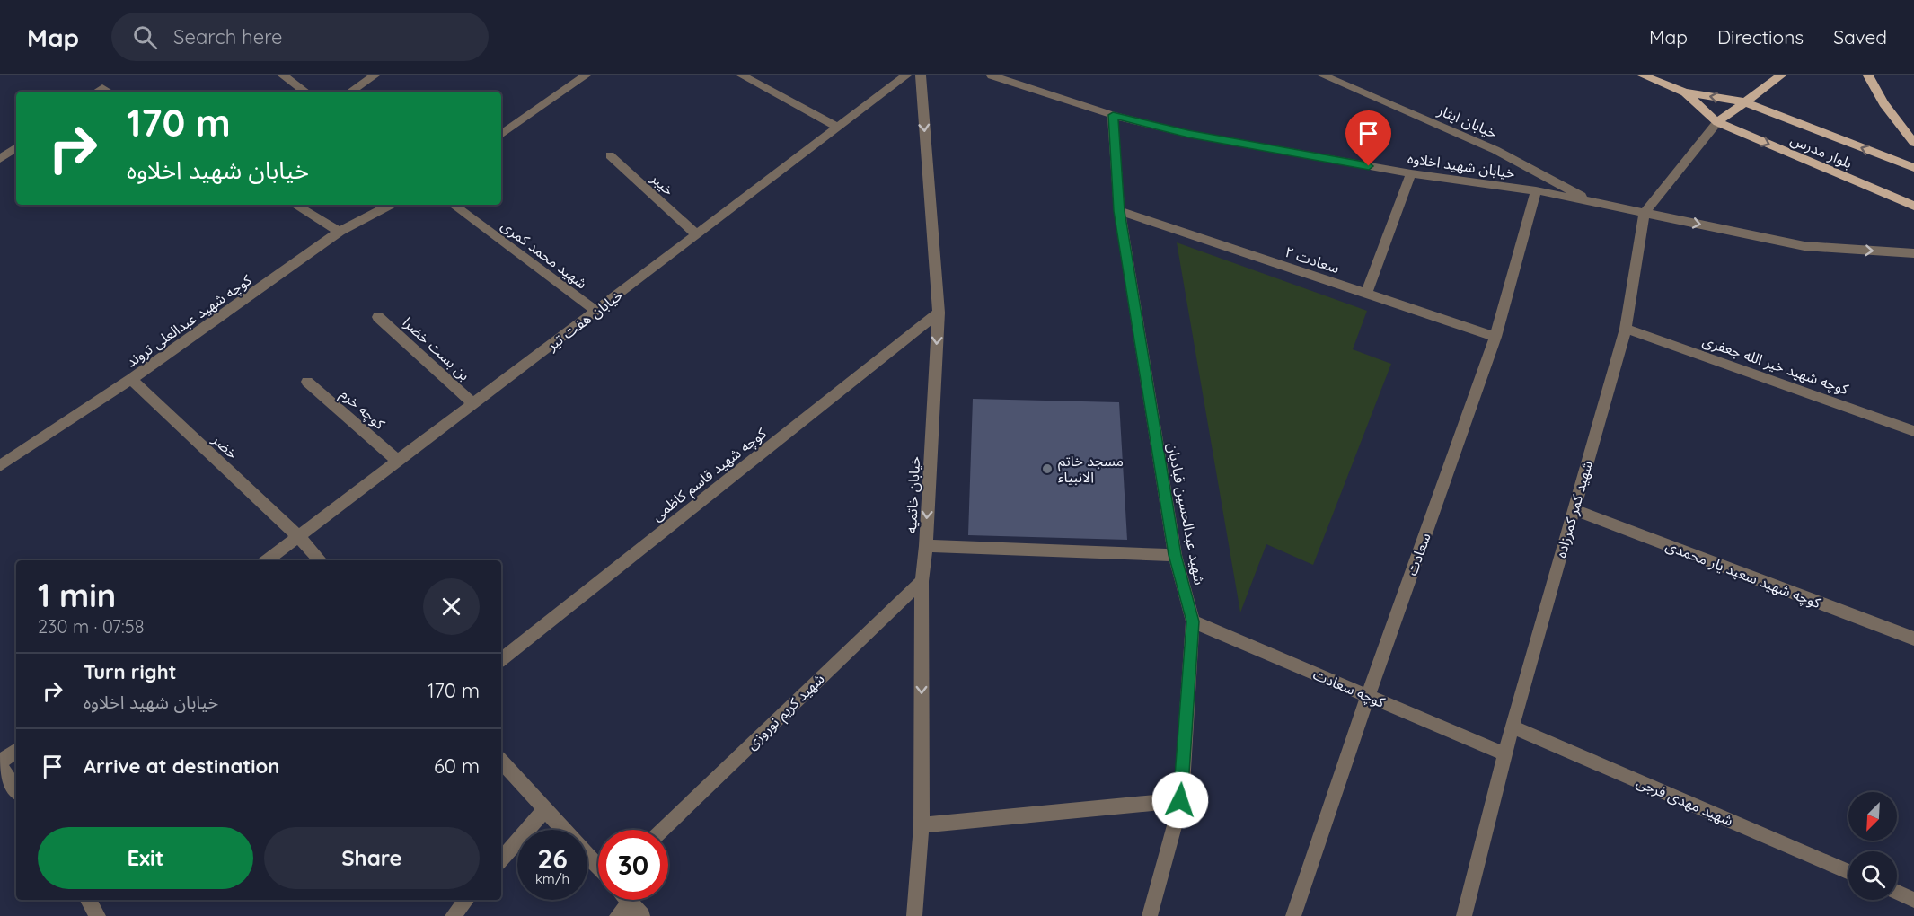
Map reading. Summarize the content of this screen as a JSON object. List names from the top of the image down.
{
  "streets": {
    "main road": ["بلوار مدرس"],
    "street": [
      "خیابان ایثار",
      "خیابان شهید اخلاوه",
      "خیبر",
      "شهید محمد کمری",
      "سعادت ۲",
      "خیابان هفت تیر",
      "کوچه شهید عبدالعلی تروند",
      "بن بست خضرا",
      "کوچه شهید خیر الله جعفری",
      "کوچه خرم",
      "خضر",
      "کوچه شهید قاسم کاظمی",
      "خیابان خاتمیه",
      "شهید کمر کمرزاده",
      "شهید عبدالحسین قبادیان",
      "سعادت",
      "کوچه شهید سعید یار محمدی",
      "کوچه سعادت",
      "شهید کریم نوروزی",
      "شهید مهدی فرجی"
    ]
  },
  "crossings": [
    ["خیابان ایثار", "خیابان شهید اخلاوه"],
    ["بلوار مدرس", "شهید کمر کمرزاده"],
    ["خیابان شهید اخلاوه", "شهید کمر کمرزاده"],
    ["خیابان شهید اخلاوه", "شهید عبدالحسین قبادیان"],
    ["خیابان شهید اخلاوه", "سعادت"],
    ["خیبر", "خیابان هفت تیر"],
    ["شهید محمد کمری", "خیابان هفت تیر"],
    ["سعادت ۲", "شهید عبدالحسین قبادیان"],
    ["سعادت ۲", "سعادت"],
    ["خیابان هفت تیر", "بن بست خضرا"],
    ["خیابان هفت تیر", "کوچه خرم"],
    ["خیابان هفت تیر", "خضر"],
    ["کوچه شهید عبدالعلی تروند", "خضر"],
    ["کوچه شهید خیر الله جعفری", "شهید کمر کمرزاده"],
    ["کوچه شهید قاسم کاظمی", "خیابان خاتمیه"],
    ["خیابان خاتمیه", "شهید کریم نوروزی"],
    ["شهید کمر کمرزاده", "کوچه شهید سعید یار محمدی"],
    ["شهید کمر کمرزاده", "کوچه سعادت"],
    ["شهید کمر کمرزاده", "شهید مهدی فرجی"],
    ["شهید عبدالحسین قبادیان", "کوچه سعادت"],
    ["سعادت", "کوچه سعادت"]
  ],
  "one_way": ["خیابان خاتمیه"],
  "places": ["مسجد خاتم الانبیاء"],
  "north": "bottom left",
  "page": {
    "header": "Map",
    "search": "Search here",
    "nav": ["Map", "Directions", "Saved"],
    "turn": ["170 m", "خیابان شهید اخلاوه"],
    "heading": ["1 min", "230 m · 07:58"],
    "list": [
      {
        "name": "Turn right",
        "note": "خیابان شهید اخلاوه",
        "value": "170 m"
      },
      {
        "name": "Arrive at destination",
        "value": "60 m"
      }
    ],
    "buttons": ["Exit", "Share"],
    "speed": "26 km/h",
    "limit": "30"
  }
}
